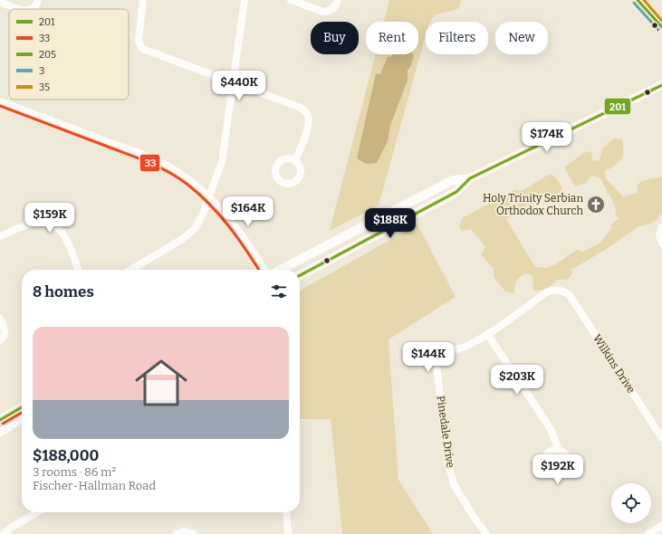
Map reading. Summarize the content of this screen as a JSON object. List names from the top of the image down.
{
  "streets": {
    "street": ["Wilkins Drive", "Pinedale Drive"]
  },
  "crossings": [
    ["Wilkins Drive", "Pinedale Drive"]
  ],
  "places": {
    "church": ["Holy Trinity Serbian Orthodox Church"]
  },
  "lines": [
    "transit line 205",
    "transit line 35",
    "transit line 3",
    "transit line 201",
    "transit line 33"
  ],
  "legend": [
    "201",
    "33",
    "205",
    "3",
    "35"
  ],
  "page": {
    "chip": [
      "Buy",
      "Rent",
      "Filters",
      "New"
    ],
    "price": [
      "$440K",
      "$174K",
      "$164K",
      "$159K",
      "$188K",
      "$144K",
      "$203K",
      "$192K"
    ],
    "heading": "8 homes",
    "list": [
      {
        "name": "$188,000",
        "note": "3 rooms · 86 m² · Fischer-Hallman Road"
      }
    ]
  }
}
